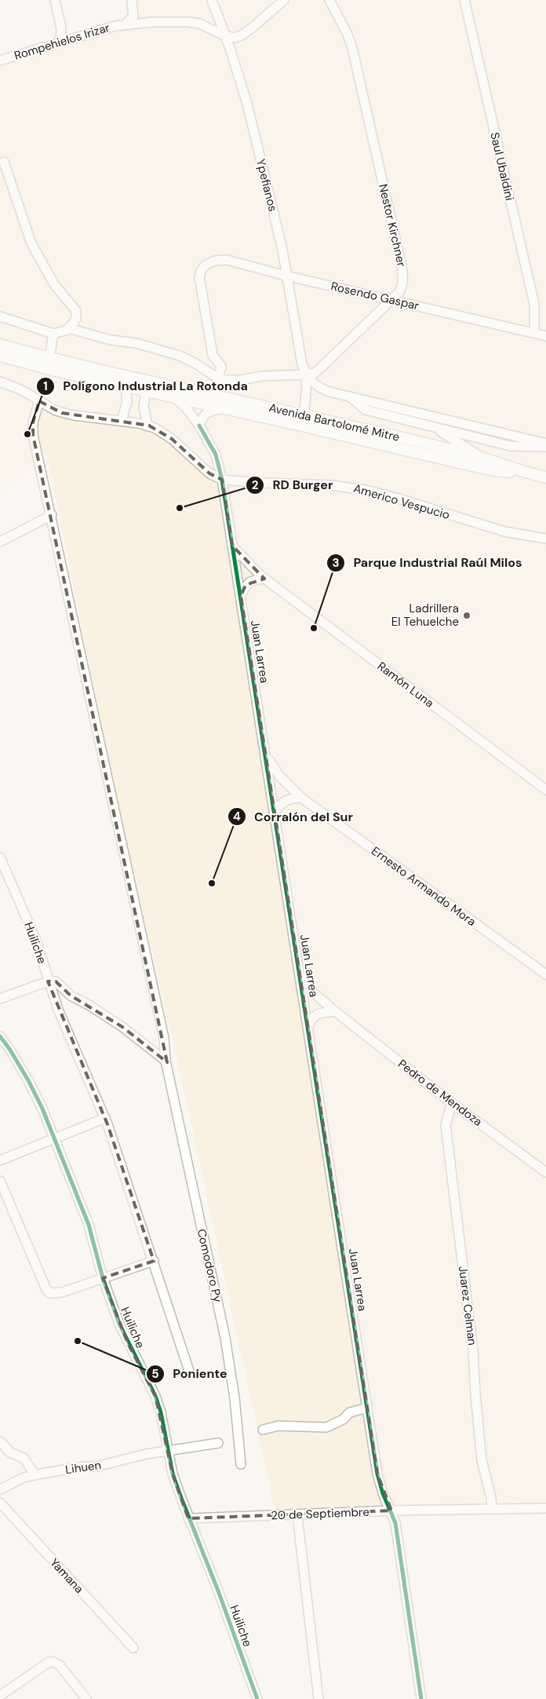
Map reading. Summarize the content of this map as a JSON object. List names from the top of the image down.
{
  "streets": {
    "main road": ["Avenida Bartolomé Mitre"],
    "street": [
      "Rompehielos Irizar",
      "Saul Ubaldini",
      "Ypefianos",
      "Nestor Kirchner",
      "Rosendo Gaspar",
      "Americo Vespucio",
      "Juan Larrea",
      "Ramón Luna",
      "Ernesto Armando Mora",
      "Huiliche",
      "Pedro de Mendoza",
      "Comodoro Py",
      "Juarez Celman",
      "Lihuen",
      "20 de Septiembre",
      "Yamana"
    ]
  },
  "crossings": [
    ["Rompehielos Irizar", "Ypefianos"],
    ["Saul Ubaldini", "Rosendo Gaspar"],
    ["Ypefianos", "Nestor Kirchner"],
    ["Ypefianos", "Rosendo Gaspar"],
    ["Nestor Kirchner", "Rosendo Gaspar"],
    ["Avenida Bartolomé Mitre", "Juan Larrea"],
    ["Americo Vespucio", "Juan Larrea"],
    ["Americo Vespucio", "Comodoro Py"],
    ["Juan Larrea", "Ramón Luna"],
    ["Juan Larrea", "Ernesto Armando Mora"],
    ["Juan Larrea", "Pedro de Mendoza"],
    ["Juan Larrea", "20 de Septiembre"],
    ["Huiliche", "Lihuen"],
    ["Huiliche", "20 de Septiembre"],
    ["Pedro de Mendoza", "Juarez Celman"],
    ["Juarez Celman", "20 de Septiembre"]
  ],
  "places": [
    "Polígono Industrial La Rotonda",
    "RD Burger",
    "Ladrillera El Tehuelche",
    "Parque Industrial Raúl Milos",
    "Corralón del Sur",
    "Poniente"
  ]
}
